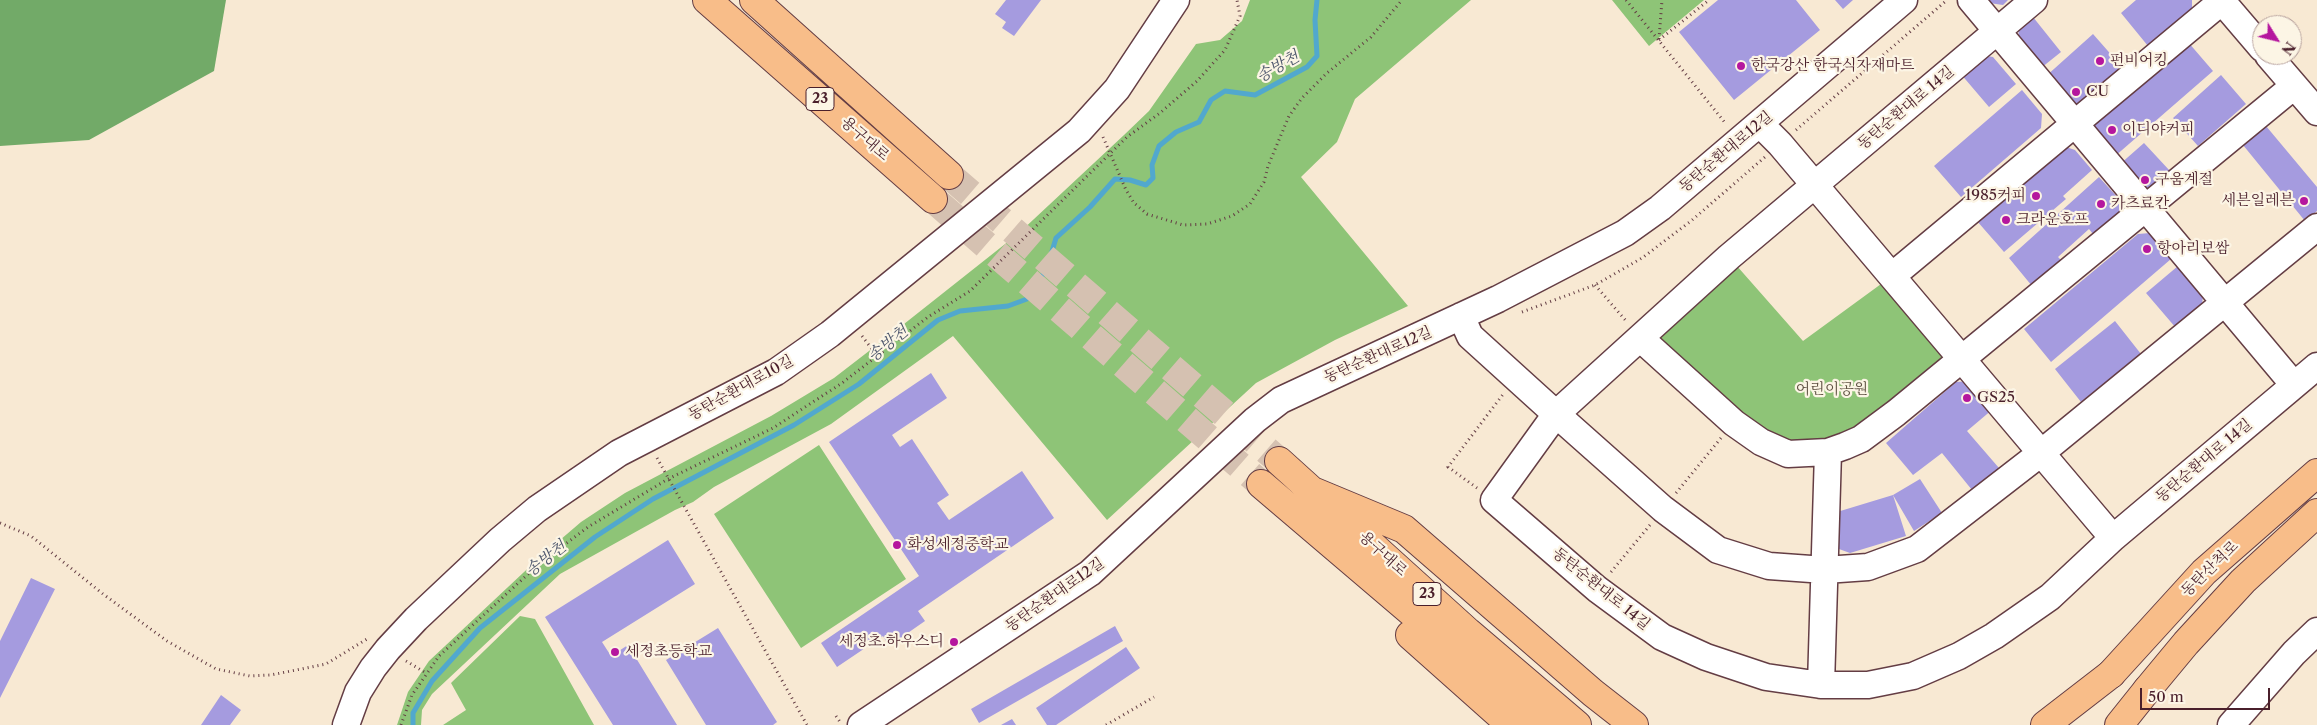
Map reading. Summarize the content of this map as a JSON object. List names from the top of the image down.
{
  "streets": {
    "main road": ["23", "용구대로", "동탄산척로"],
    "street": ["동탄순환대로 14길", "동탄순환대로12길", "동탄순환대로10길"]
  },
  "water": ["송방천"],
  "parks": ["어린이공원"],
  "places": [
    "펀비어킹",
    "한국강산 한국식자재마트",
    "CU",
    "이디야커피",
    "구움계절",
    "1985커피",
    "세븐일레븐",
    "카츠료칸",
    "크라운호프",
    "항아리보쌈",
    "GS25",
    "화성세정중학교",
    "세정초.하우스디",
    "세정초등학교"
  ],
  "scale_bar": "50 m",
  "north": "bottom right"
}
